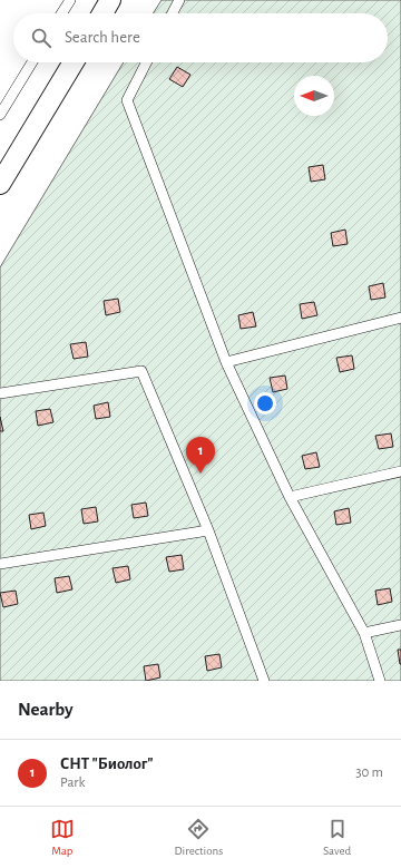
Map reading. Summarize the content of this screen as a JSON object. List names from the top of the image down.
{
  "north": "left",
  "page": {
    "search": "Search here",
    "pins": "1",
    "heading": "Nearby",
    "list": [
      {
        "mark": "1",
        "name": "СНТ \"Биолог\"",
        "note": "Park",
        "value": "30 m"
      }
    ],
    "nav": ["Map", "Directions", "Saved"]
  }
}
